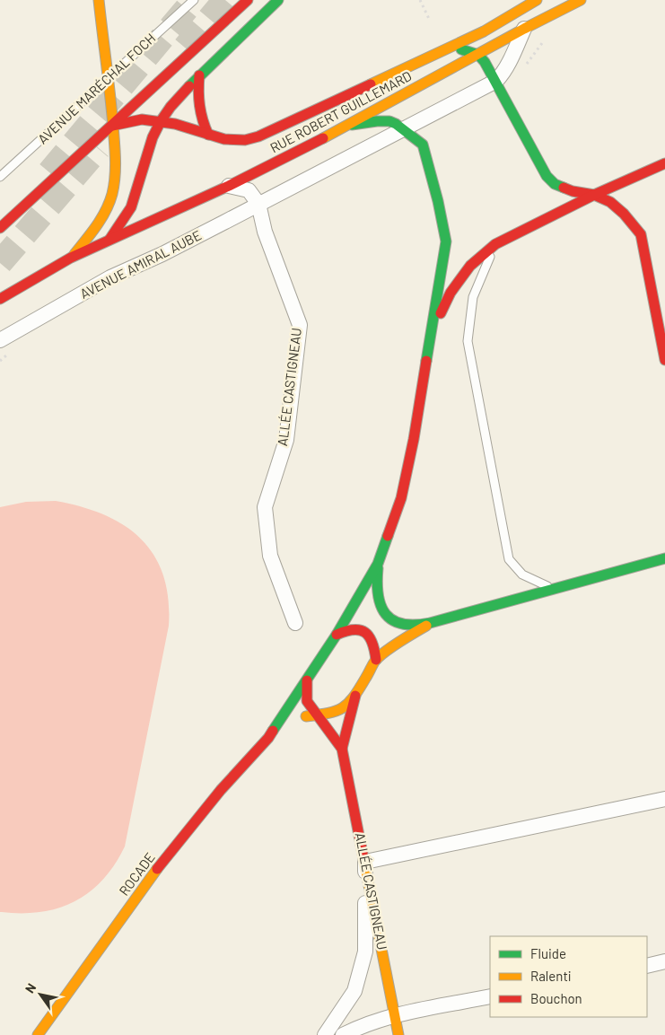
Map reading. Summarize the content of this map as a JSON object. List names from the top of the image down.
{
  "streets": {
    "street": [
      "RUE ROBERT GUILLEMARD",
      "AVENUE AMIRAL AUBE",
      "ALLÉE CASTIGNEAU",
      "ROCADE"
    ],
    "lane": ["AVENUE MARÉCHAL FOCH"]
  },
  "crossings": [
    ["AVENUE AMIRAL AUBE", "ALLÉE CASTIGNEAU"]
  ],
  "legend": ["Fluide", "Ralenti", "Bouchon"],
  "north": "top left"
}
